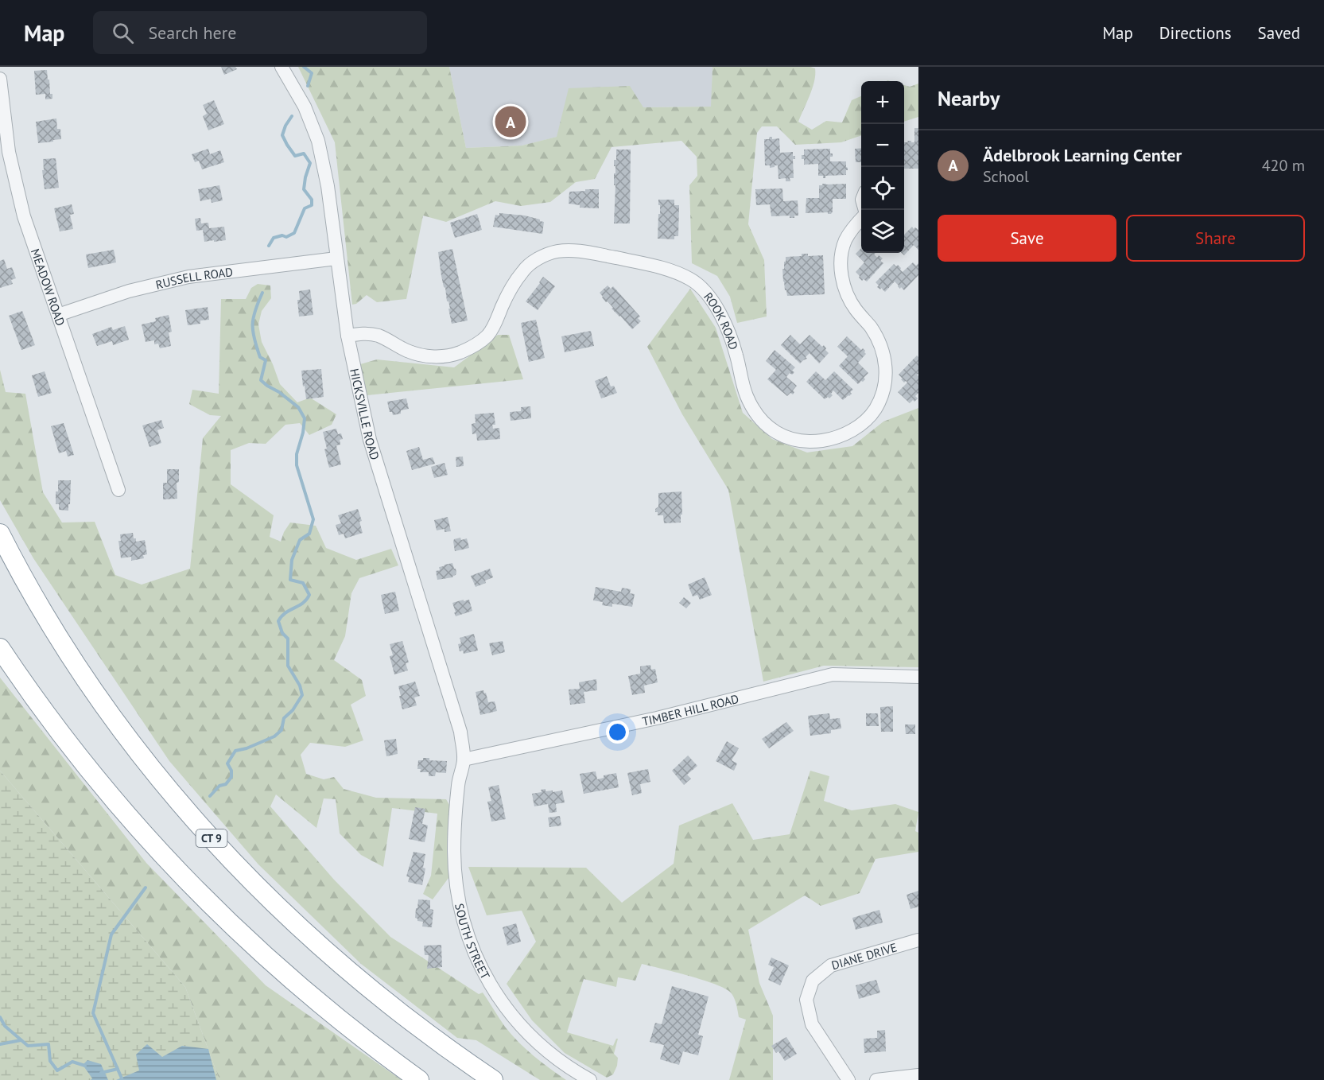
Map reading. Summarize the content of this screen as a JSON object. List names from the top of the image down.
{
  "streets": {
    "highway": ["CT 9"],
    "street": [
      "RUSSELL ROAD",
      "MEADOW ROAD",
      "ROOK ROAD",
      "HICKSVILLE ROAD",
      "TIMBER HILL ROAD",
      "SOUTH STREET",
      "DIANE DRIVE"
    ]
  },
  "crossings": [
    ["RUSSELL ROAD", "MEADOW ROAD"],
    ["RUSSELL ROAD", "HICKSVILLE ROAD"],
    ["ROOK ROAD", "HICKSVILLE ROAD"],
    ["HICKSVILLE ROAD", "TIMBER HILL ROAD"],
    ["HICKSVILLE ROAD", "SOUTH STREET"],
    ["TIMBER HILL ROAD", "SOUTH STREET"]
  ],
  "page": {
    "header": "Map",
    "search": "Search here",
    "nav": ["Map", "Directions", "Saved"],
    "heading": "Nearby",
    "map_buttons": ["+", "−"],
    "pins": "A",
    "list": [
      {
        "mark": "A",
        "name": "Ädelbrook Learning Center",
        "note": "School",
        "value": "420 m"
      }
    ],
    "buttons": ["Save", "Share"]
  }
}
